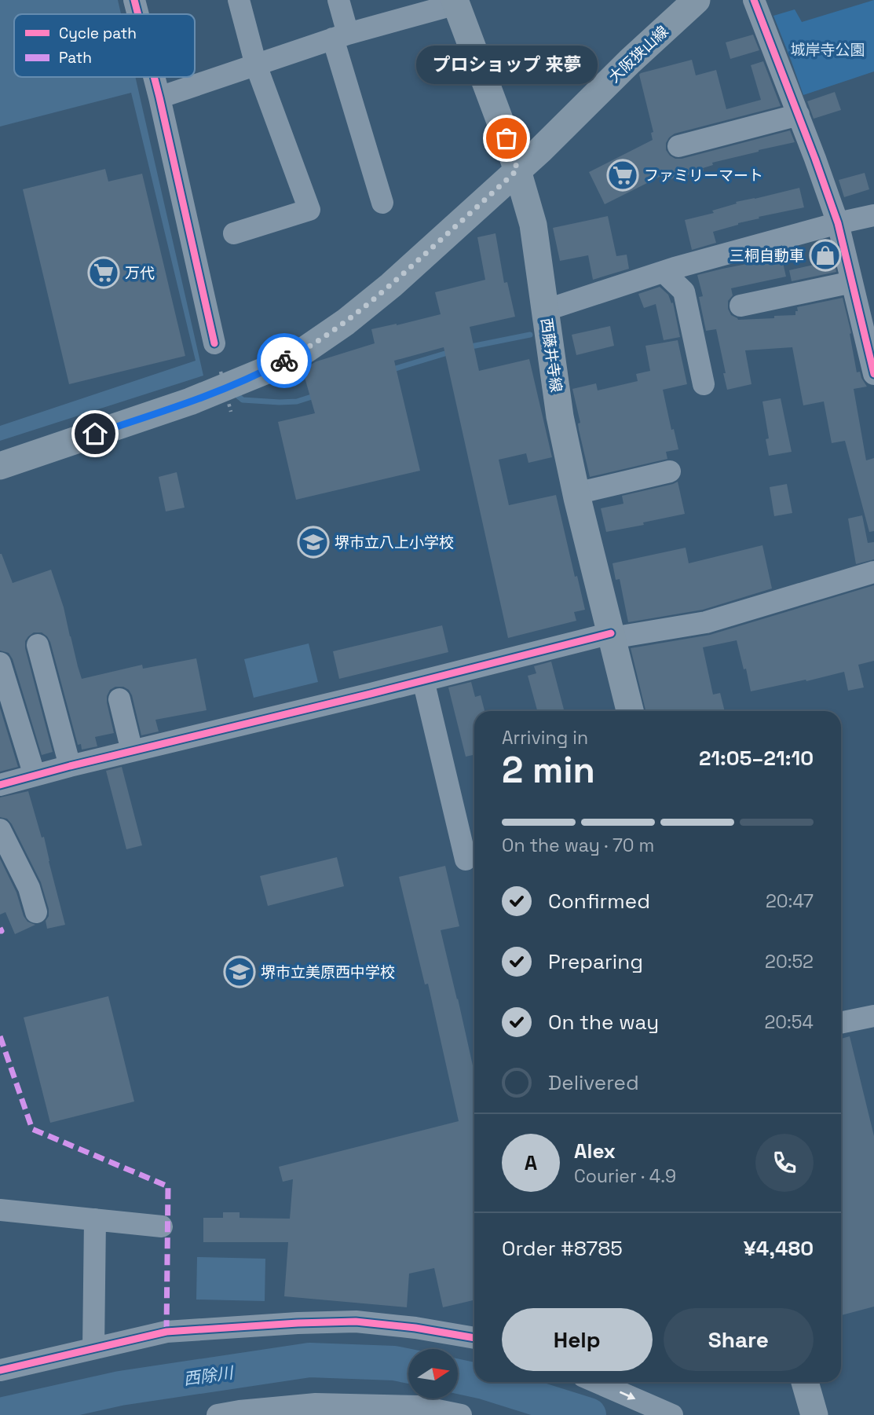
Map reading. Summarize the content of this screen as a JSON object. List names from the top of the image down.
{
  "streets": {
    "main road": ["大阪狭山線", "西藤井寺線"]
  },
  "crossings": [
    ["大阪狭山線", "西藤井寺線"]
  ],
  "water": ["西除川"],
  "parks": ["城岸寺公園"],
  "places": {
    "other": ["プロショップ 来夢"],
    "supermarket": ["ファミリーマート", "万代"],
    "shop": ["三桐自動車"],
    "school or university": ["堺市立八上小学校", "堺市立美原西中学校"]
  },
  "legend": ["Cycle path", "Path"],
  "north": "right",
  "page": {
    "bubble": "プロショップ 来夢",
    "heading": ["2 min", "Arriving in", "21:05–21:10"],
    "panel": [
      "Alex",
      "Courier · 4.9",
      "Order #8785",
      "¥4,480"
    ],
    "bar": "On the way · 70 m",
    "list": [
      ["Confirmed", "20:47"],
      ["Preparing", "20:52"],
      ["On the way", "20:54"],
      "Delivered"
    ],
    "round": "A",
    "buttons": ["Help", "Share"]
  }
}
